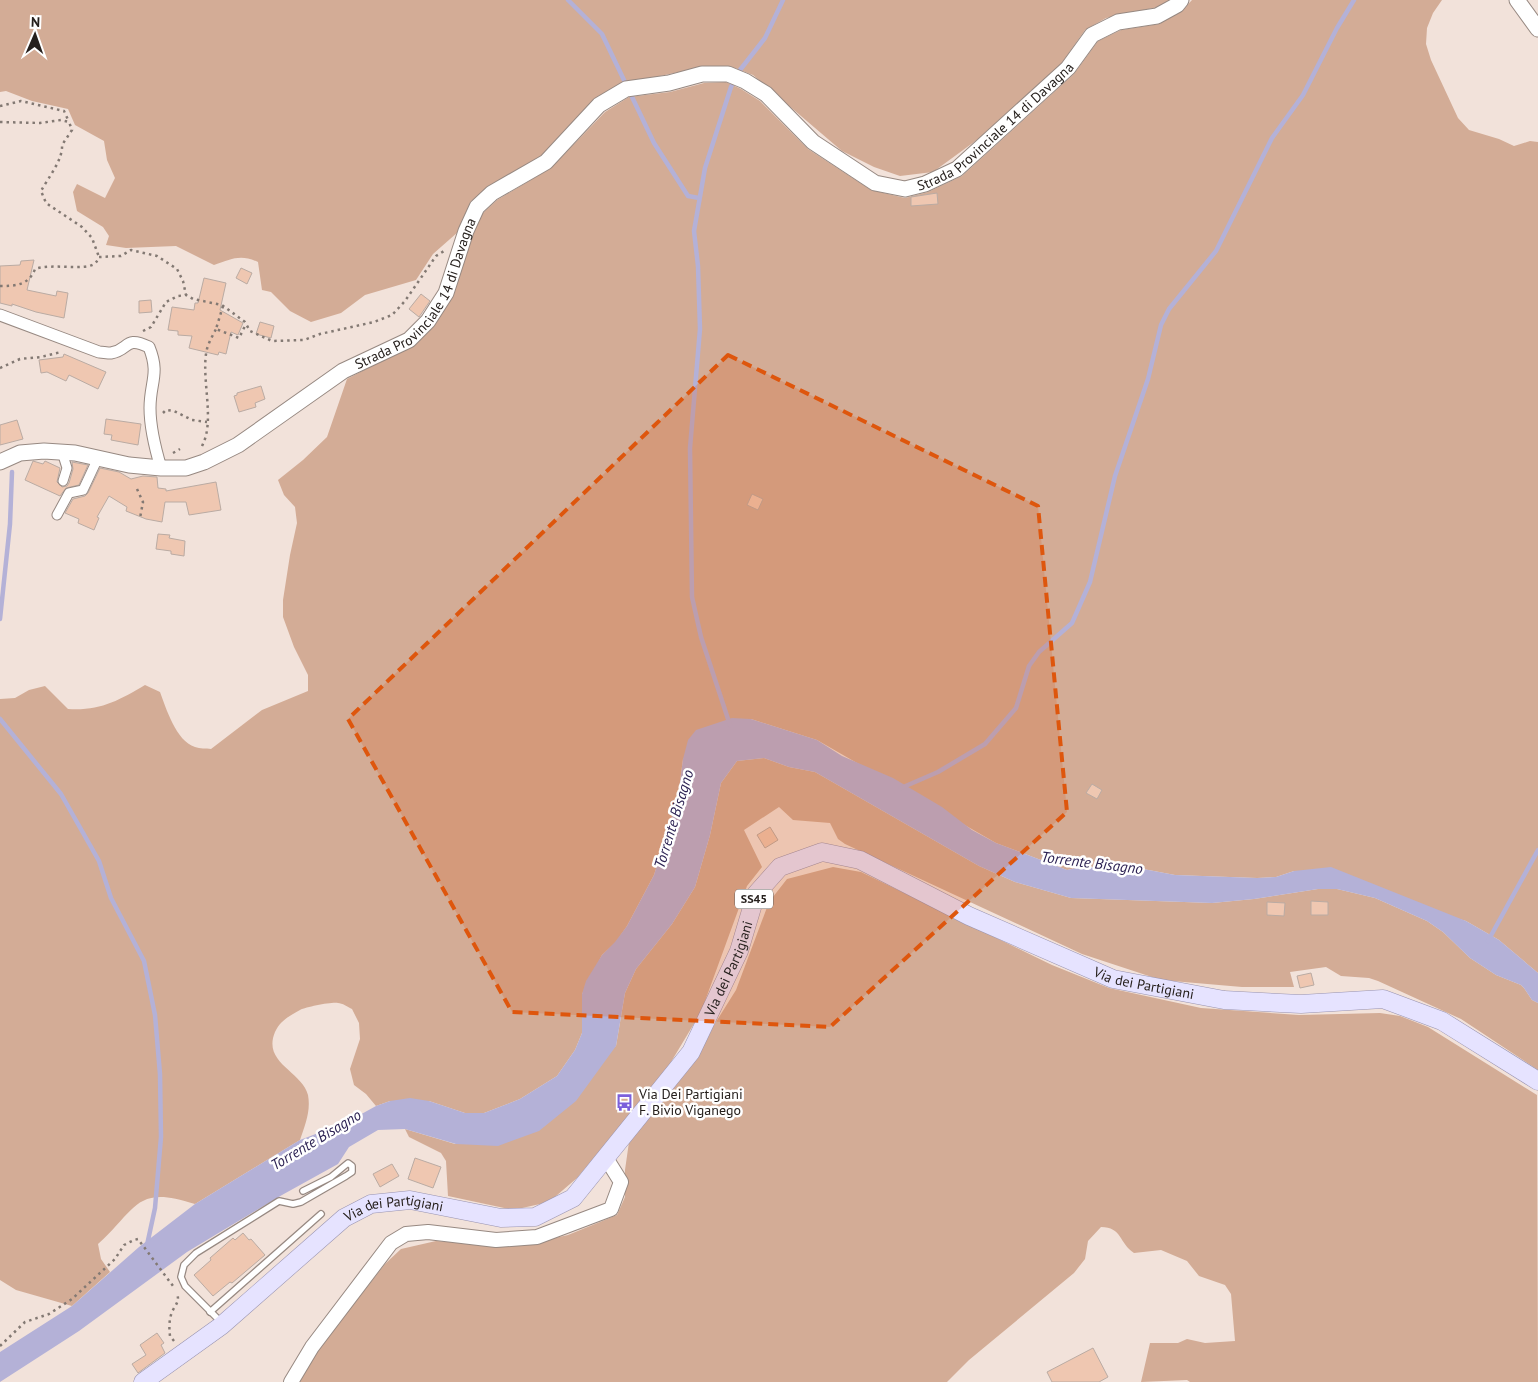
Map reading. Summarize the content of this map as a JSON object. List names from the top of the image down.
{
  "streets": {
    "main road": ["Strada Provinciale 14 di Davagna", "SS45", "Via dei Partigiani"]
  },
  "water": ["Torrente Bisagno"],
  "places": {
    "bus stop": ["Via Dei Partigiani F. Bivio Viganego"]
  },
  "north": "top"
}
